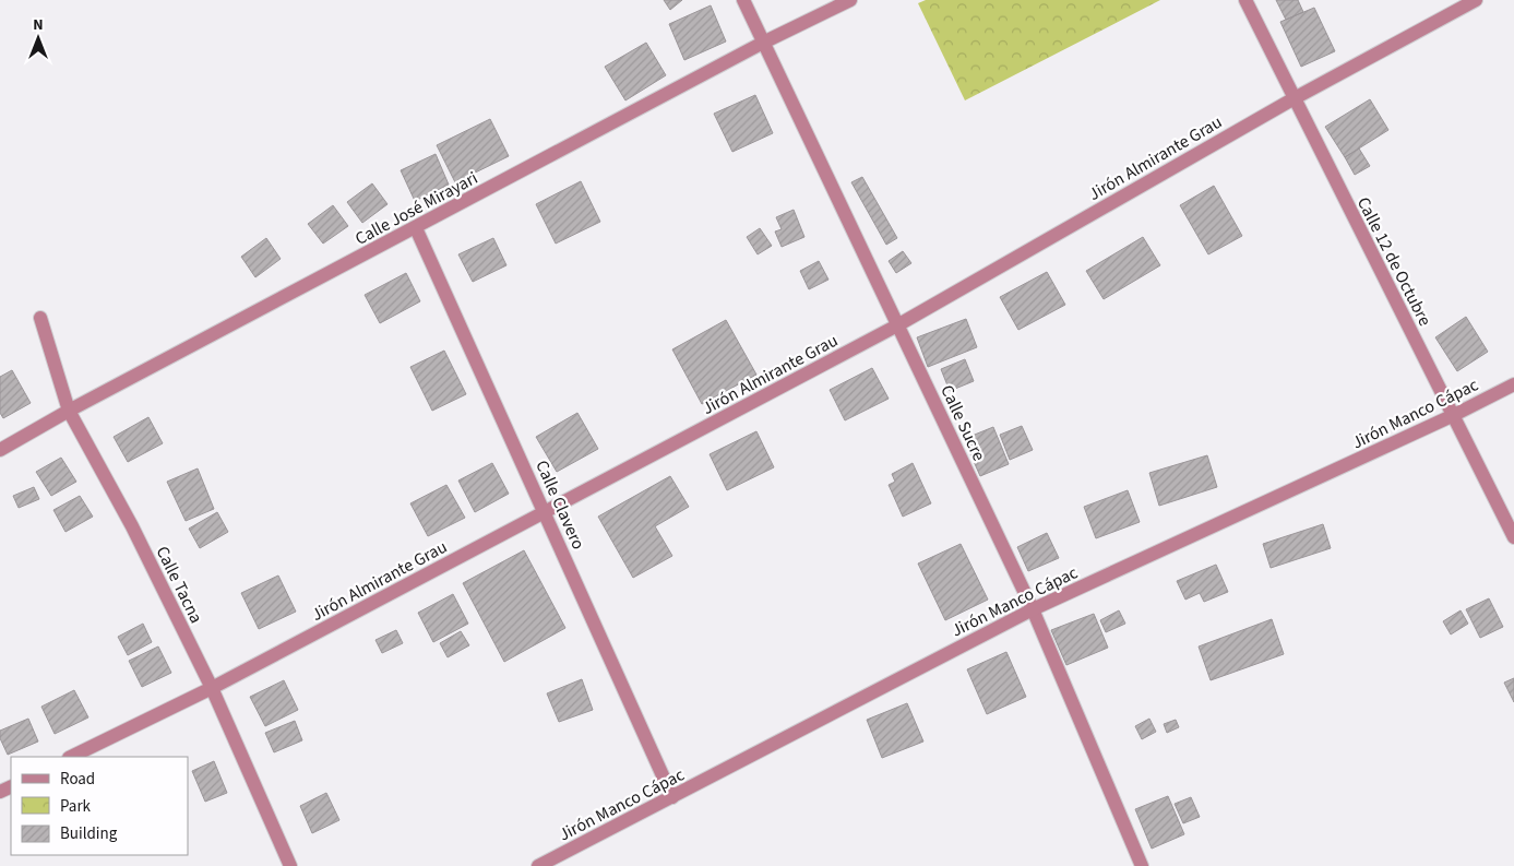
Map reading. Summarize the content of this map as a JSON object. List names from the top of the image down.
{
  "streets": {
    "street": [
      "Jirón Almirante Grau",
      "Calle José Mirayari",
      "Calle 12 de Octubre",
      "Jirón Manco Cápac",
      "Calle Sucre",
      "Calle Clavero",
      "Calle Tacna"
    ]
  },
  "crossings": [
    ["Jirón Almirante Grau", "Calle 12 de Octubre"],
    ["Jirón Almirante Grau", "Calle Sucre"],
    ["Jirón Almirante Grau", "Calle Clavero"],
    ["Jirón Almirante Grau", "Calle Tacna"],
    ["Calle José Mirayari", "Calle Sucre"],
    ["Calle José Mirayari", "Calle Clavero"],
    ["Calle José Mirayari", "Calle Tacna"],
    ["Calle 12 de Octubre", "Jirón Manco Cápac"],
    ["Jirón Manco Cápac", "Calle Sucre"],
    ["Jirón Manco Cápac", "Calle Clavero"]
  ],
  "legend": ["Road", "Park", "Building"],
  "north": "top"
}
